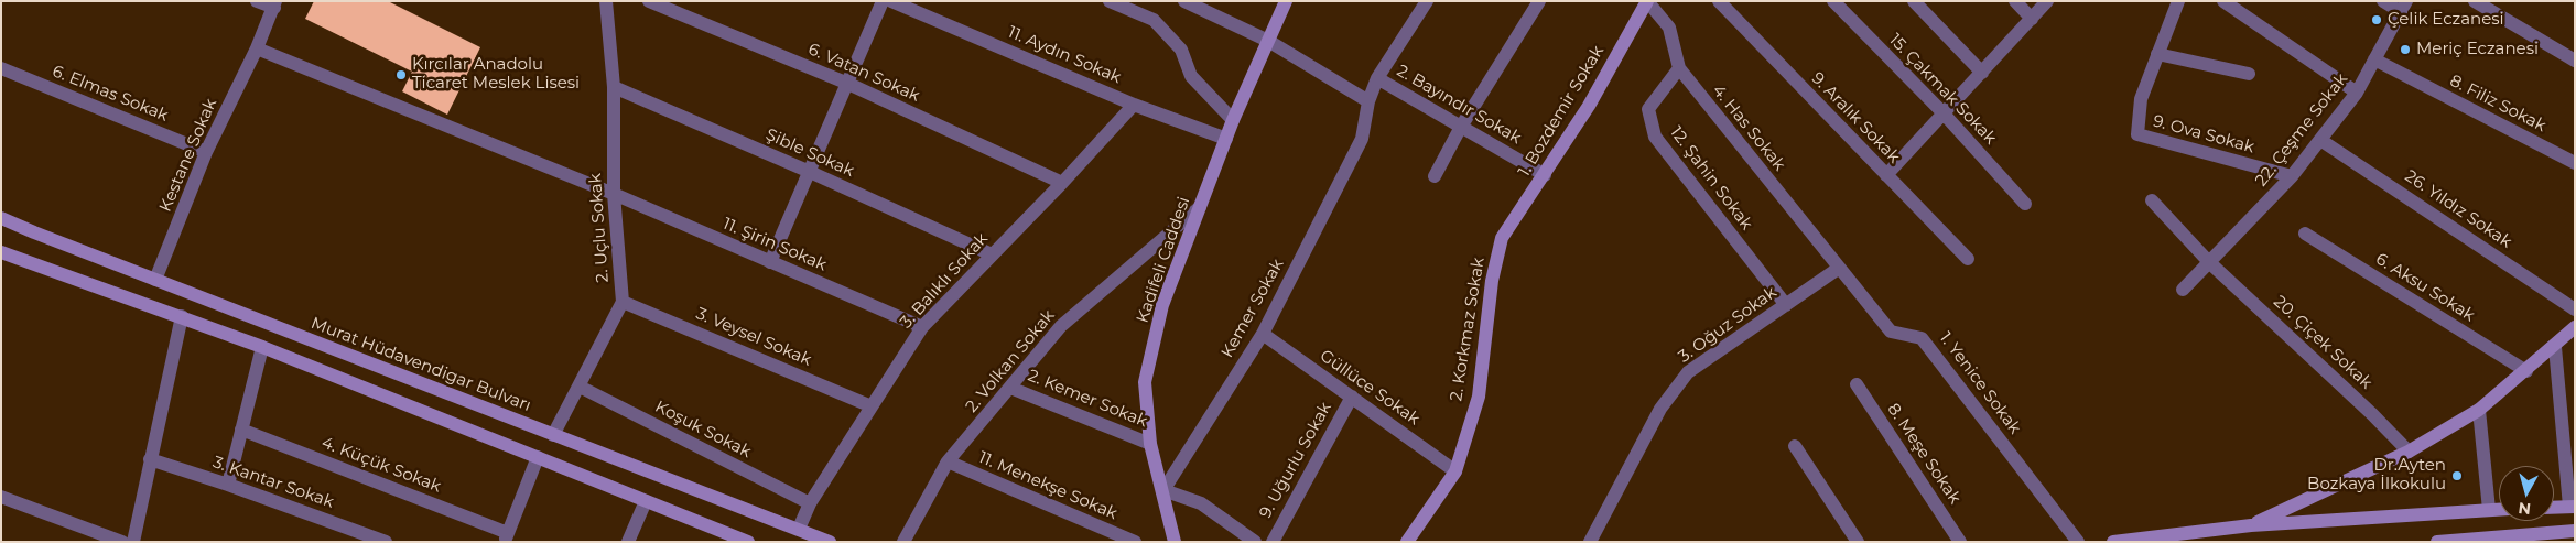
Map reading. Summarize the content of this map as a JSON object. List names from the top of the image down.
{
  "streets": {
    "main road": [
      "1. Bozdemir Sokak",
      "Kadifeli Caddesi",
      "2. Korkmaz Sokak",
      "Murat Hüdavendigar Bulvarı"
    ],
    "street": [
      "11. Aydın Sokak",
      "6. Vatan Sokak",
      "15. Çakmak Sokak",
      "6. Elmas Sokak",
      "8. Filiz Sokak",
      "2. Bayındır Sokak",
      "9. Aralık Sokak",
      "4. Has Sokak",
      "22. Çeşme Sokak",
      "9. Ova Sokak",
      "Şible Sokak",
      "Kestane Sokak",
      "12. Şahin Sokak",
      "26. Yıldız Sokak",
      "2. Uçlu Sokak",
      "11. Şirin Sokak",
      "3. Balıklı Sokak",
      "6. Aksu Sokak",
      "Kemer Sokak",
      "3. Oğuz Sokak",
      "3. Veysel Sokak",
      "20. Çiçek Sokak",
      "2. Volkan Sokak",
      "1. Yenice Sokak",
      "Güllüce Sokak",
      "2. Kemer Sokak",
      "Koşuk Sokak",
      "8. Meşe Sokak",
      "9. Uğurlu Sokak",
      "4. Küçük Sokak",
      "3. Kantar Sokak",
      "11. Menekşe Sokak"
    ]
  },
  "crossings": [
    ["11. Aydın Sokak", "Kadifeli Caddesi"],
    ["11. Aydın Sokak", "3. Balıklı Sokak"],
    ["6. Vatan Sokak", "3. Balıklı Sokak"],
    ["6. Elmas Sokak", "Kestane Sokak"],
    ["8. Filiz Sokak", "22. Çeşme Sokak"],
    ["2. Bayındır Sokak", "1. Bozdemir Sokak"],
    ["2. Bayındır Sokak", "Kemer Sokak"],
    ["1. Bozdemir Sokak", "4. Has Sokak"],
    ["1. Bozdemir Sokak", "2. Korkmaz Sokak"],
    ["4. Has Sokak", "12. Şahin Sokak"],
    ["4. Has Sokak", "3. Oğuz Sokak"],
    ["4. Has Sokak", "1. Yenice Sokak"],
    ["22. Çeşme Sokak", "9. Ova Sokak"],
    ["22. Çeşme Sokak", "26. Yıldız Sokak"],
    ["22. Çeşme Sokak", "20. Çiçek Sokak"],
    ["Şible Sokak", "2. Uçlu Sokak"],
    ["Şible Sokak", "3. Balıklı Sokak"],
    ["Kestane Sokak", "11. Şirin Sokak"],
    ["Kestane Sokak", "Murat Hüdavendigar Bulvarı"],
    ["12. Şahin Sokak", "3. Oğuz Sokak"],
    ["2. Uçlu Sokak", "11. Şirin Sokak"],
    ["2. Uçlu Sokak", "3. Veysel Sokak"],
    ["2. Uçlu Sokak", "Murat Hüdavendigar Bulvarı"],
    ["2. Uçlu Sokak", "Koşuk Sokak"],
    ["11. Şirin Sokak", "3. Balıklı Sokak"],
    ["Kadifeli Caddesi", "Kemer Sokak"],
    ["Kadifeli Caddesi", "2. Volkan Sokak"],
    ["Kadifeli Caddesi", "2. Kemer Sokak"],
    ["3. Balıklı Sokak", "3. Veysel Sokak"],
    ["3. Balıklı Sokak", "Murat Hüdavendigar Bulvarı"],
    ["3. Balıklı Sokak", "Koşuk Sokak"],
    ["Kemer Sokak", "Güllüce Sokak"],
    ["3. Oğuz Sokak", "1. Yenice Sokak"],
    ["2. Korkmaz Sokak", "Güllüce Sokak"],
    ["2. Volkan Sokak", "2. Kemer Sokak"],
    ["2. Volkan Sokak", "11. Menekşe Sokak"],
    ["Güllüce Sokak", "9. Uğurlu Sokak"]
  ],
  "places": [
    "Çelik Eczanesi",
    "Meriç Eczanesi",
    "Kırcılar Anadolu Ticaret Meslek Lisesi",
    "Dr.Ayten Bozkaya İlkokulu"
  ],
  "north": "bottom"
}
